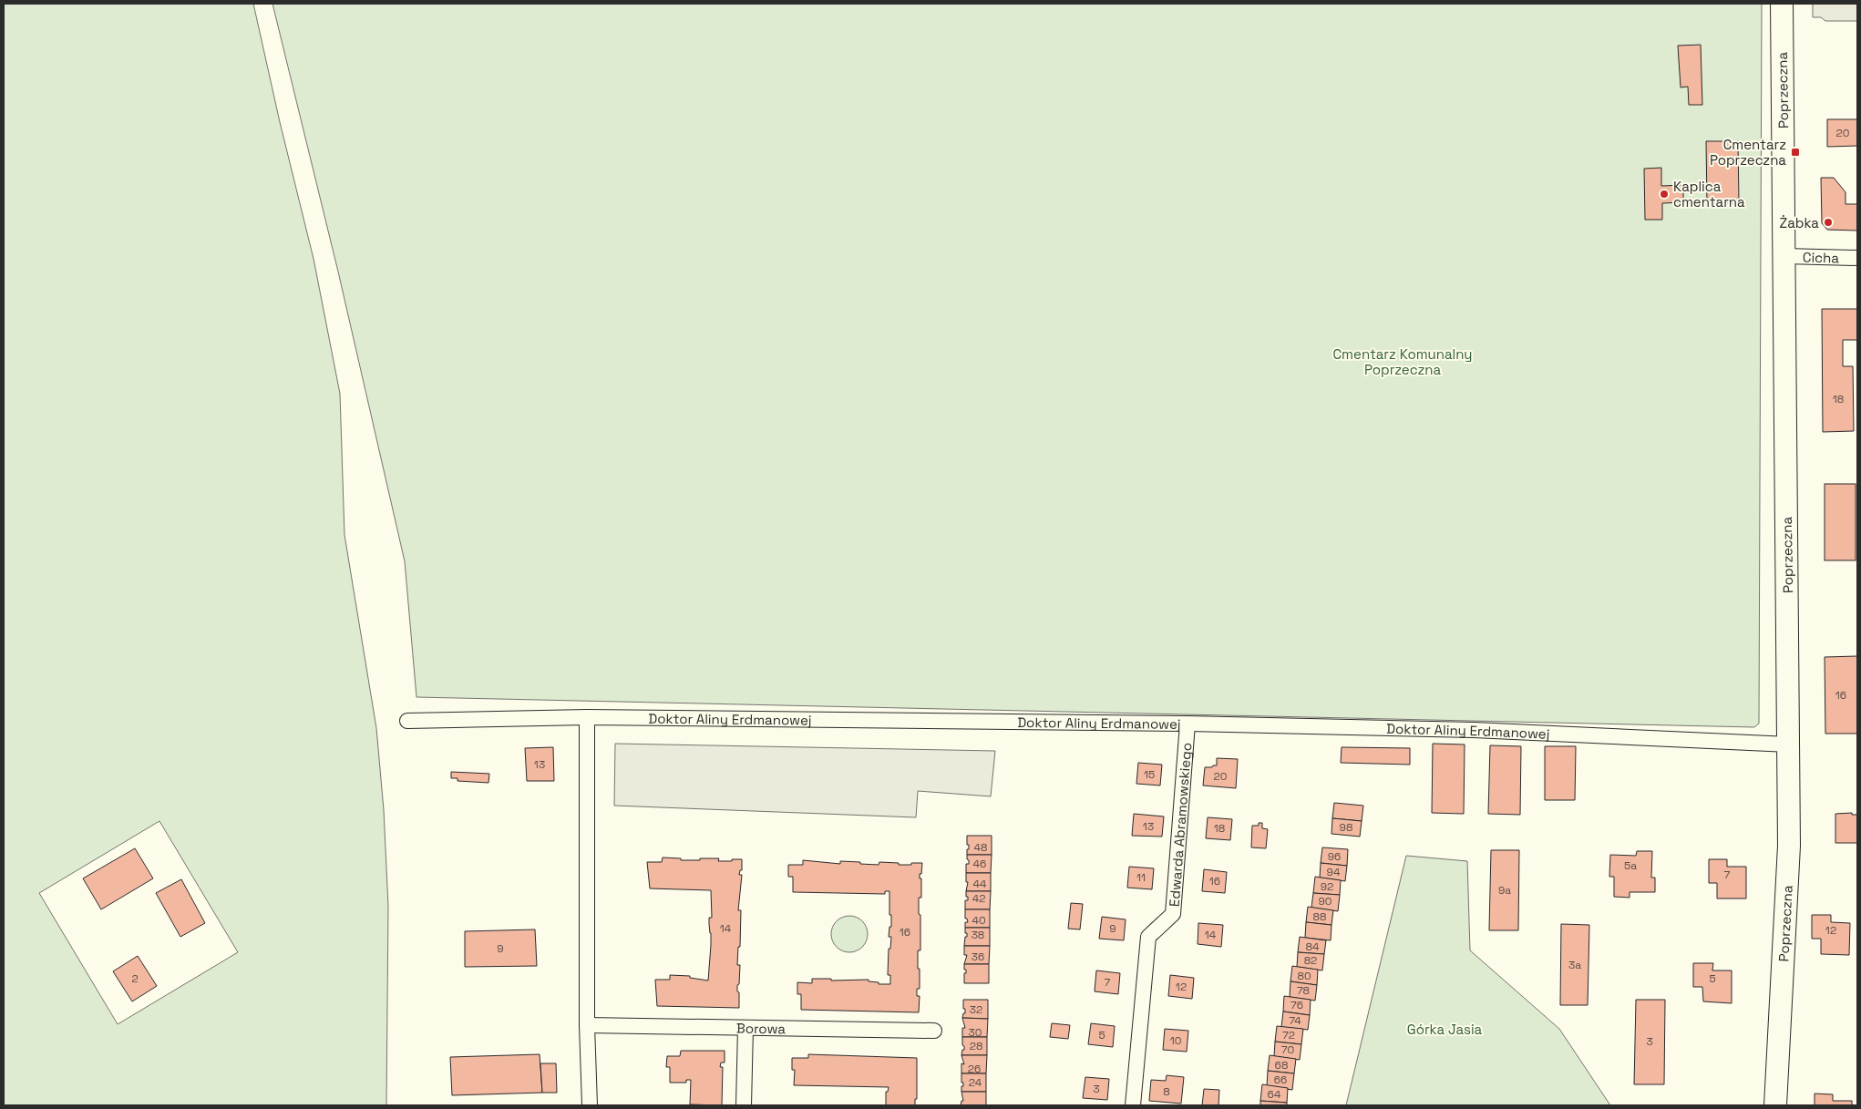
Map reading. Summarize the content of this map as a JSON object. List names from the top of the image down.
{
  "streets": {
    "street": [
      "Poprzeczna",
      "Cicha",
      "Doktor Aliny Erdmanowej",
      "Edwarda Abramowskiego",
      "Borowa"
    ]
  },
  "crossings": [
    ["Poprzeczna", "Cicha"],
    ["Poprzeczna", "Doktor Aliny Erdmanowej"],
    ["Doktor Aliny Erdmanowej", "Edwarda Abramowskiego"]
  ],
  "parks": ["Cmentarz Komunalny Poprzeczna", "Górka Jasia"],
  "places": {
    "transit": ["Cmentarz Poprzeczna"],
    "other": ["Kaplica cmentarna", "Żabka"]
  },
  "house_numbers": [
    "20",
    "18",
    "16",
    "13",
    "15",
    "20",
    "13",
    "98",
    "18",
    "48",
    "96",
    "46",
    "5a",
    "94",
    "7",
    "11",
    "16",
    "44",
    "92",
    "9a",
    "42",
    "90",
    "88",
    "40",
    "14",
    "9",
    "12",
    "16",
    "38",
    "14",
    "84",
    "9",
    "36",
    "82",
    "3a",
    "80",
    "2",
    "5",
    "7",
    "12",
    "78",
    "76",
    "32",
    "74",
    "30",
    "5",
    "72",
    "10",
    "3",
    "28",
    "70",
    "68",
    "26",
    "66",
    "24",
    "3",
    "8",
    "64"
  ]
}
